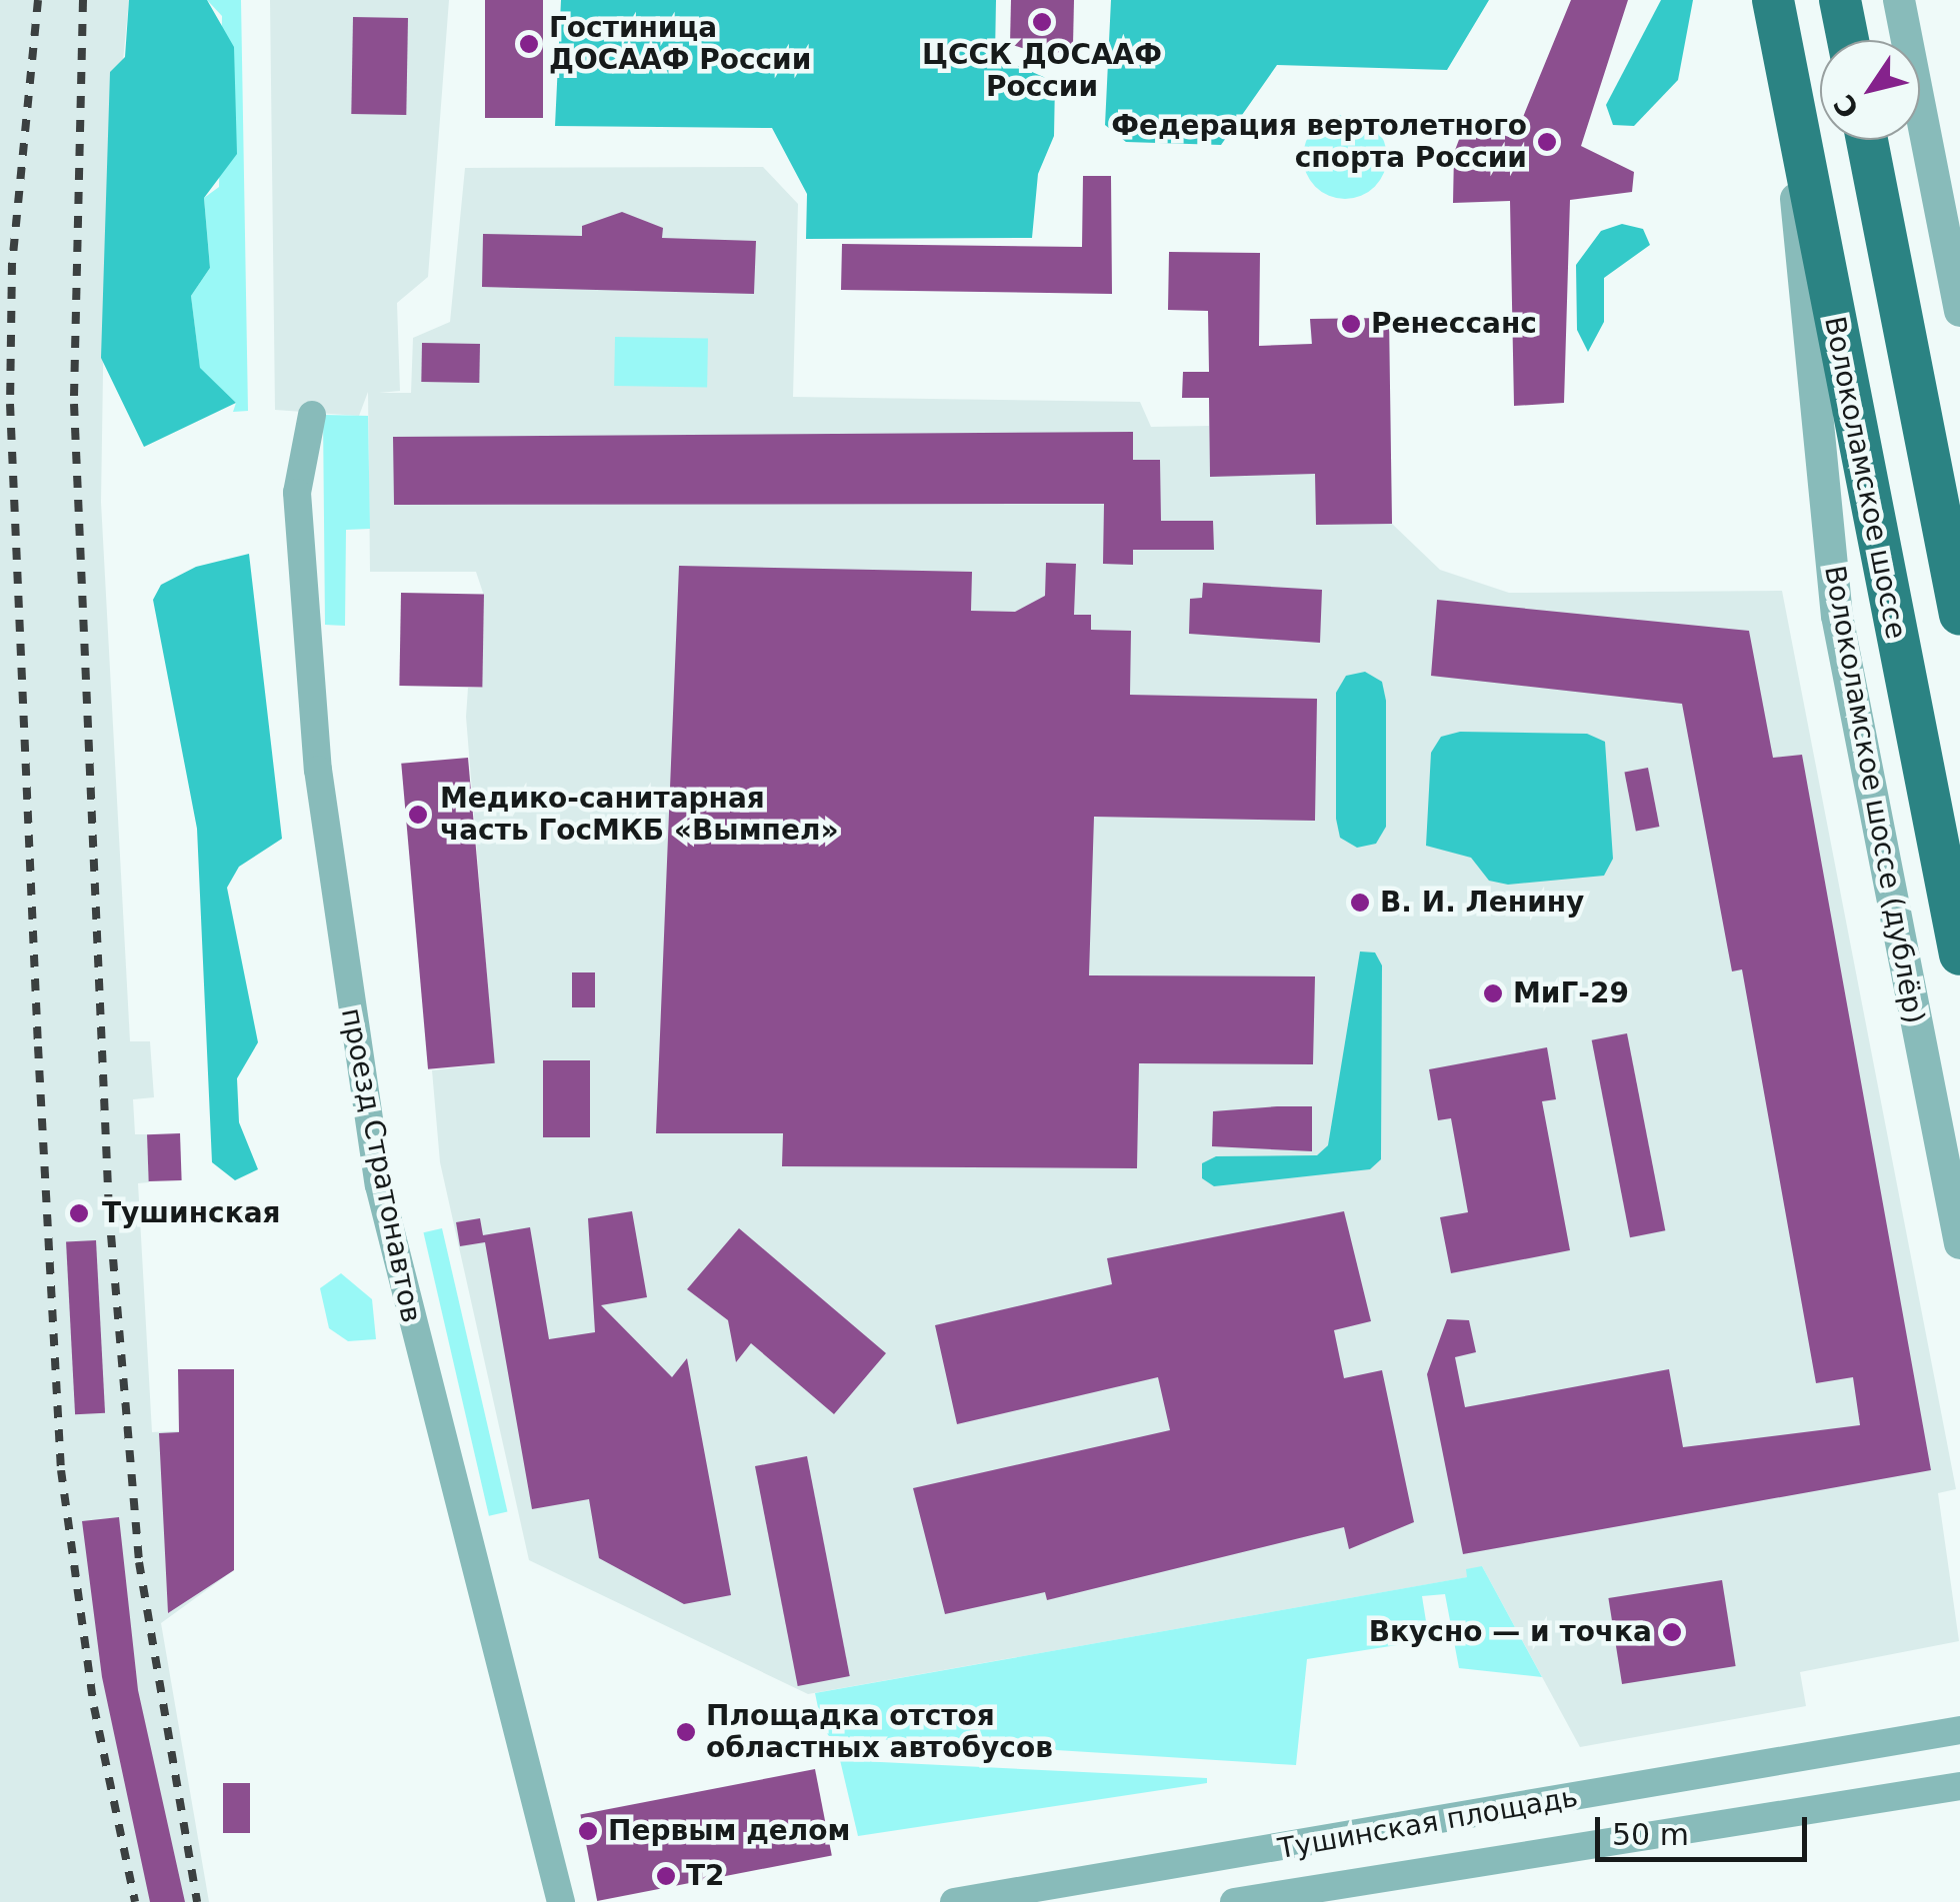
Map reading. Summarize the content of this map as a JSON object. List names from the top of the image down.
{
  "streets": {
    "main road": ["Волоколамское шоссе"],
    "street": ["Волоколамское шоссе (дублёр)", "проезд Стратонавтов", "Тушинская площадь"]
  },
  "crossings": [
    ["Волоколамское шоссе", "Волоколамское шоссе (дублёр)"]
  ],
  "places": [
    "ЦССК ДОСААФ России",
    "Гостиница ДОСААФ России",
    "Федерация вертолетного спорта России",
    "Ренессанс",
    "Медико-санитарная часть ГосМКБ «Вымпел»",
    "В. И. Ленину",
    "МиГ-29",
    "Тушинская",
    "Вкусно — и точка",
    "Площадка отстоя областных автобусов",
    "Первым делом",
    "T2"
  ],
  "scale_bar": "50 m",
  "north": "bottom left"
}
